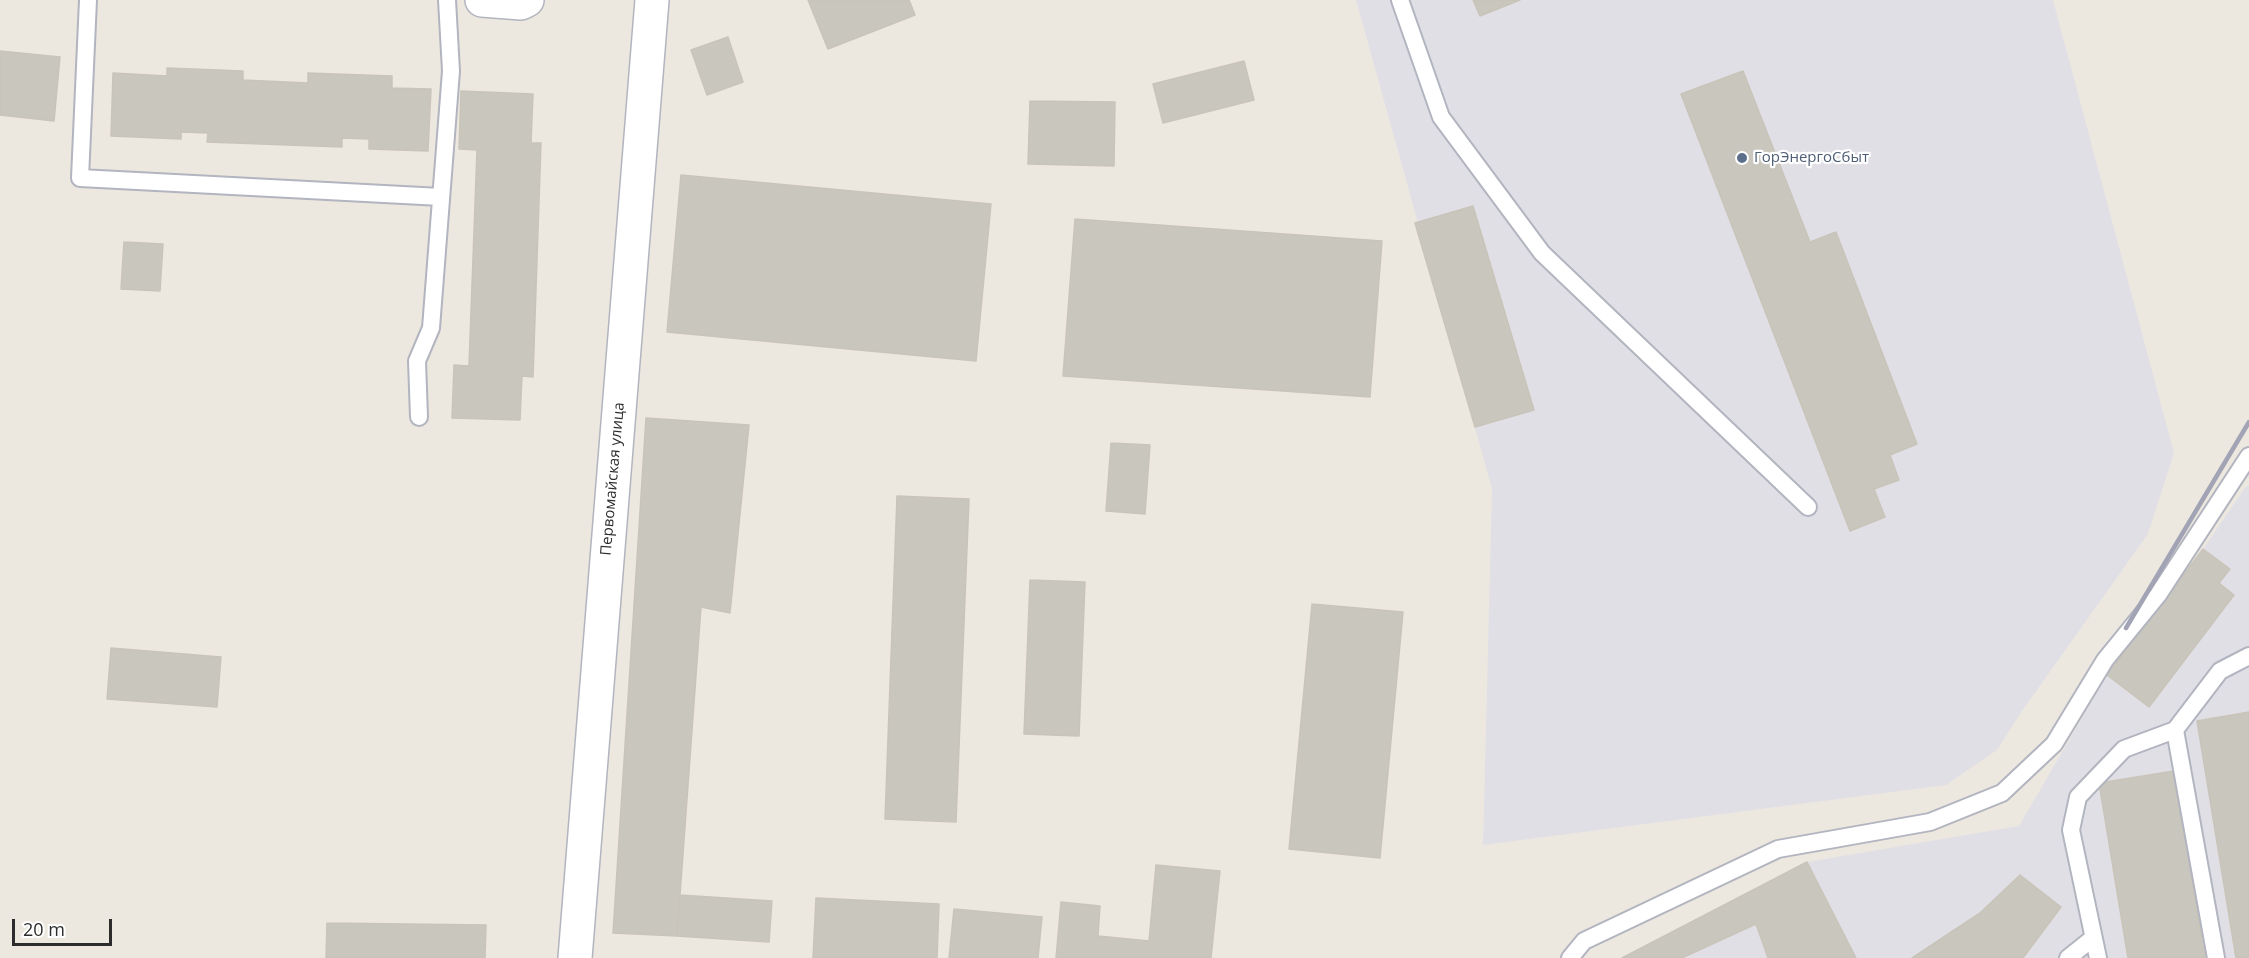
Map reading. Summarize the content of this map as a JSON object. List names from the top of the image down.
{
  "streets": {
    "street": ["Первомайская улица"]
  },
  "places": ["ГорЭнергоСбыт"],
  "scale_bar": "20 m"
}
